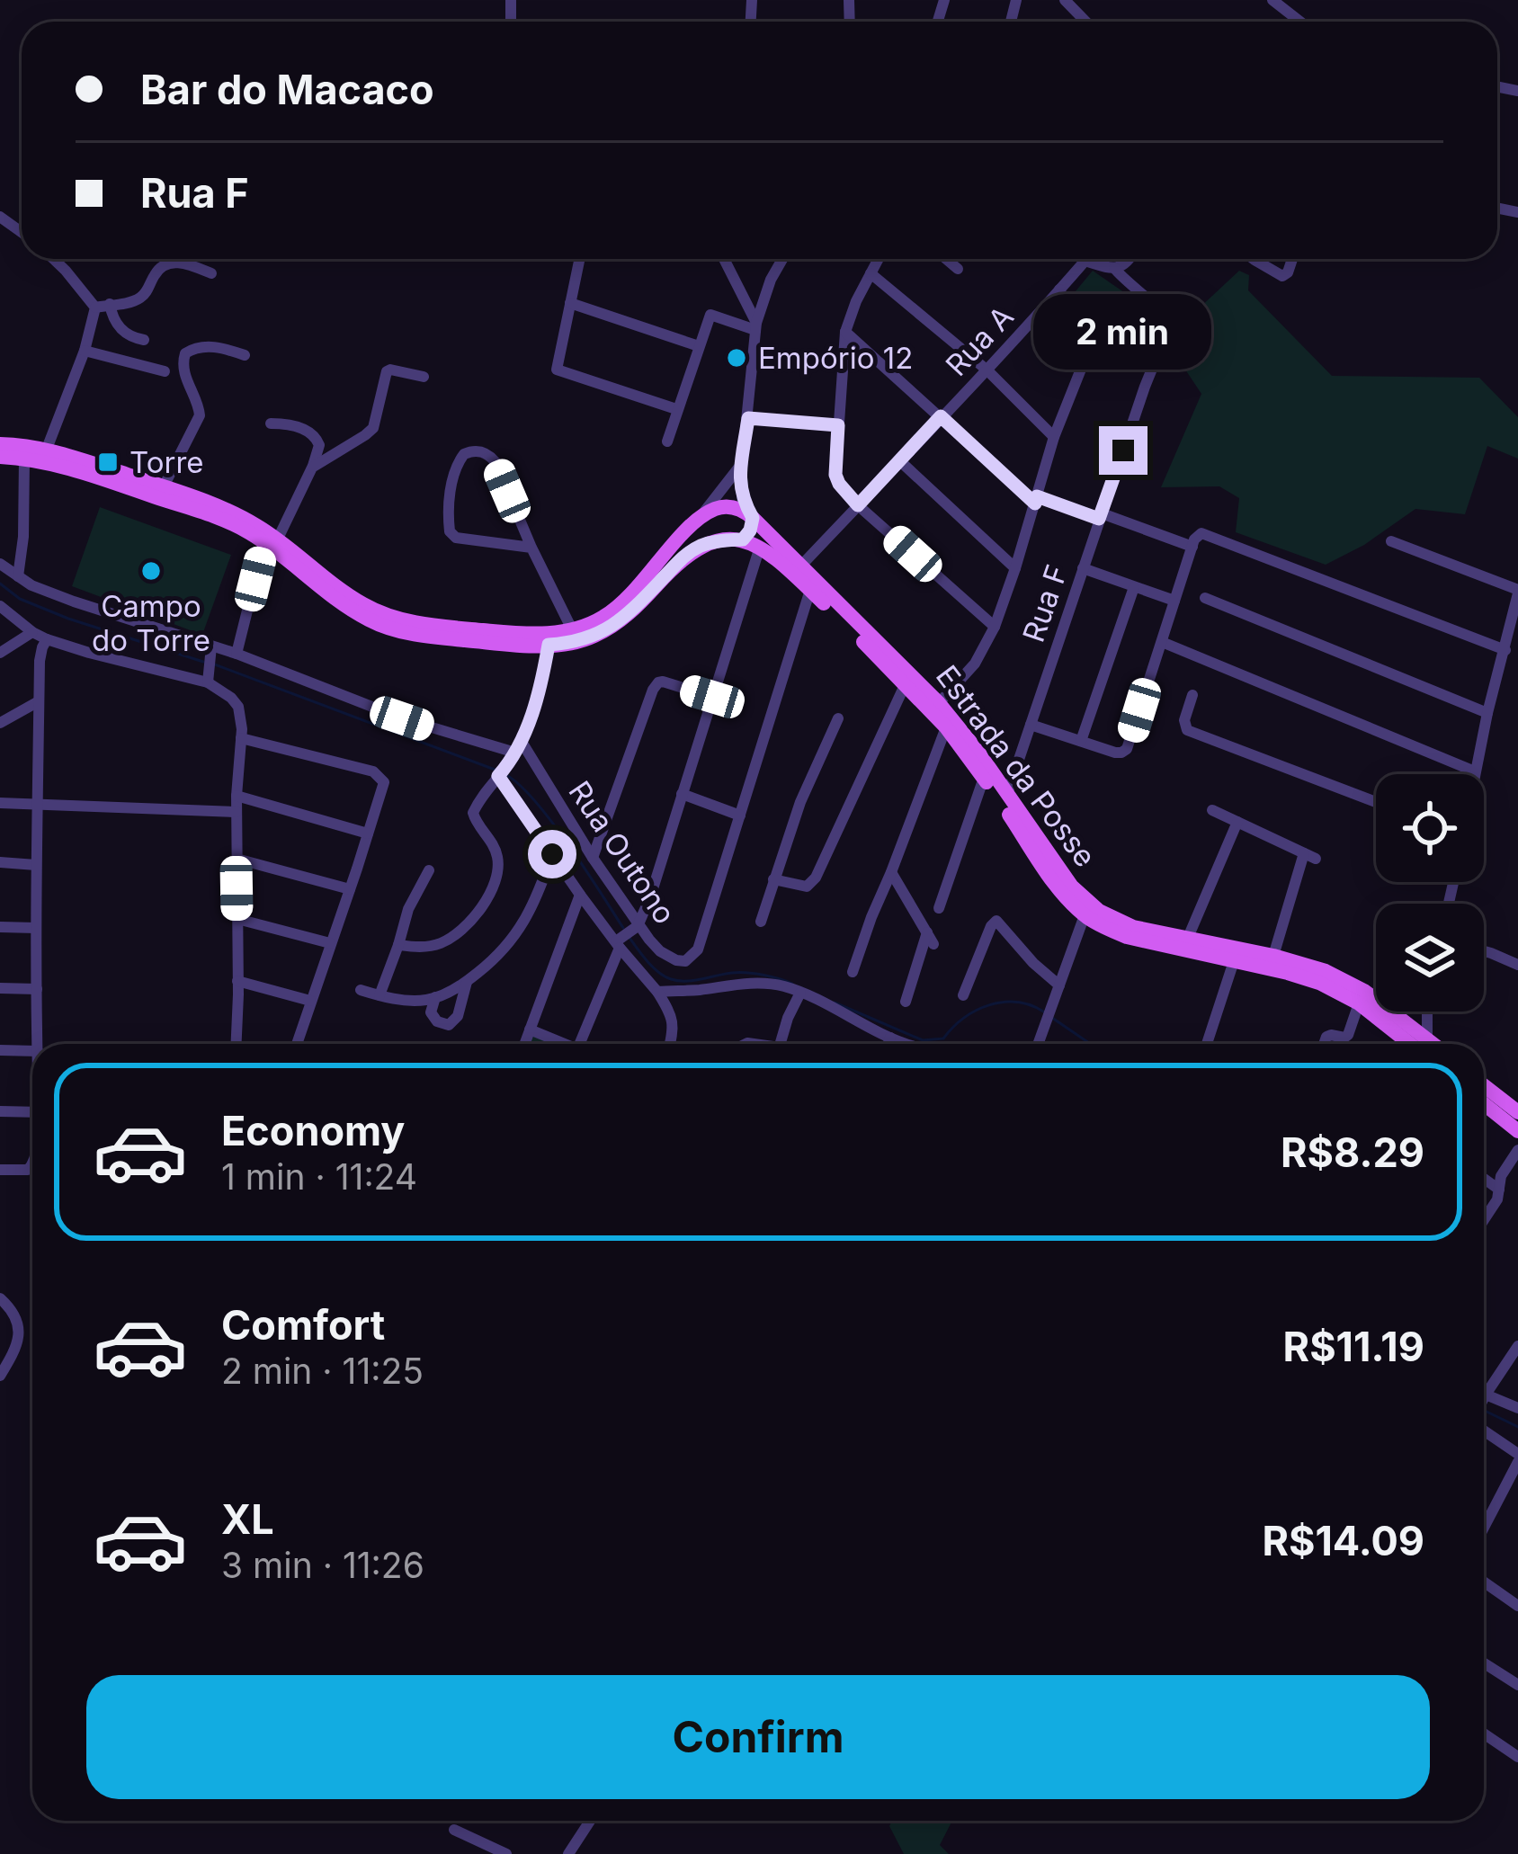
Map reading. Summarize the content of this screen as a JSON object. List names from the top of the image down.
{
  "streets": {
    "main road": ["Estrada da Posse"],
    "street": ["Rua A", "Rua F", "Rua Outono"]
  },
  "crossings": [
    ["Rua A", "Estrada da Posse"],
    ["Rua F", "Estrada da Posse"]
  ],
  "places": {
    "other": ["Empório 12", "Campo do Torre"],
    "transit": ["Torre"]
  },
  "page": {
    "banner": ["Bar do Macaco", "Rua F"],
    "bubble": "2 min",
    "list": [
      {
        "name": "Economy",
        "note": "1 min · 11:24",
        "value": "R$8.29"
      },
      {
        "name": "Comfort",
        "note": "2 min · 11:25",
        "value": "R$11.19"
      },
      {
        "name": "XL",
        "note": "3 min · 11:26",
        "value": "R$14.09"
      }
    ],
    "buttons": "Confirm"
  }
}
